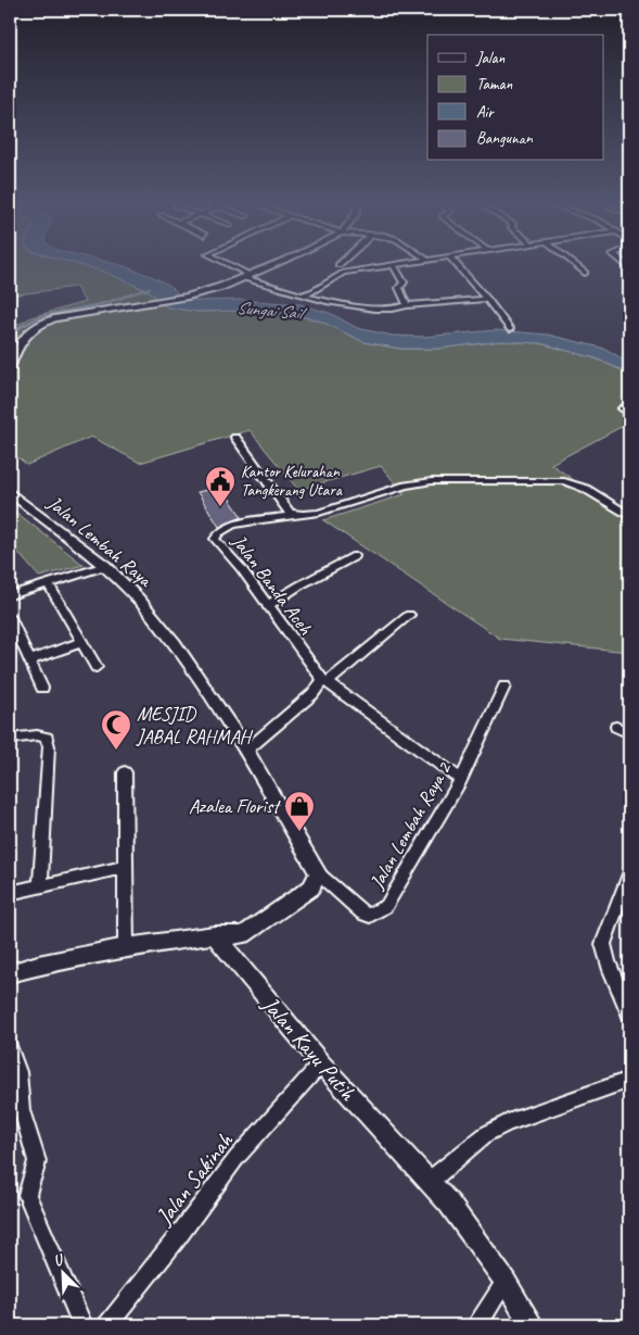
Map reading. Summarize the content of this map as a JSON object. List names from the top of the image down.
{
  "streets": {
    "street": [
      "Jalan Lembah Raya",
      "Jalan Banda Aceh",
      "Jalan Lembah Raya 2",
      "Jalan Kayu Putih",
      "Jalan Sakinah"
    ]
  },
  "crossings": [
    ["Jalan Lembah Raya", "Jalan Lembah Raya 2"],
    ["Jalan Banda Aceh", "Jalan Lembah Raya 2"],
    ["Jalan Kayu Putih", "Jalan Sakinah"]
  ],
  "water": ["Sungai Sail"],
  "places": {
    "public building": ["Kantor Kelurahan Tangkerang Utara"],
    "mosque": ["MESJID JABAL RAHMAH"],
    "shop": ["Azalea Florist"]
  },
  "legend": [
    "Jalan",
    "Taman",
    "Air",
    "Bangunan"
  ],
  "north": "top left"
}
